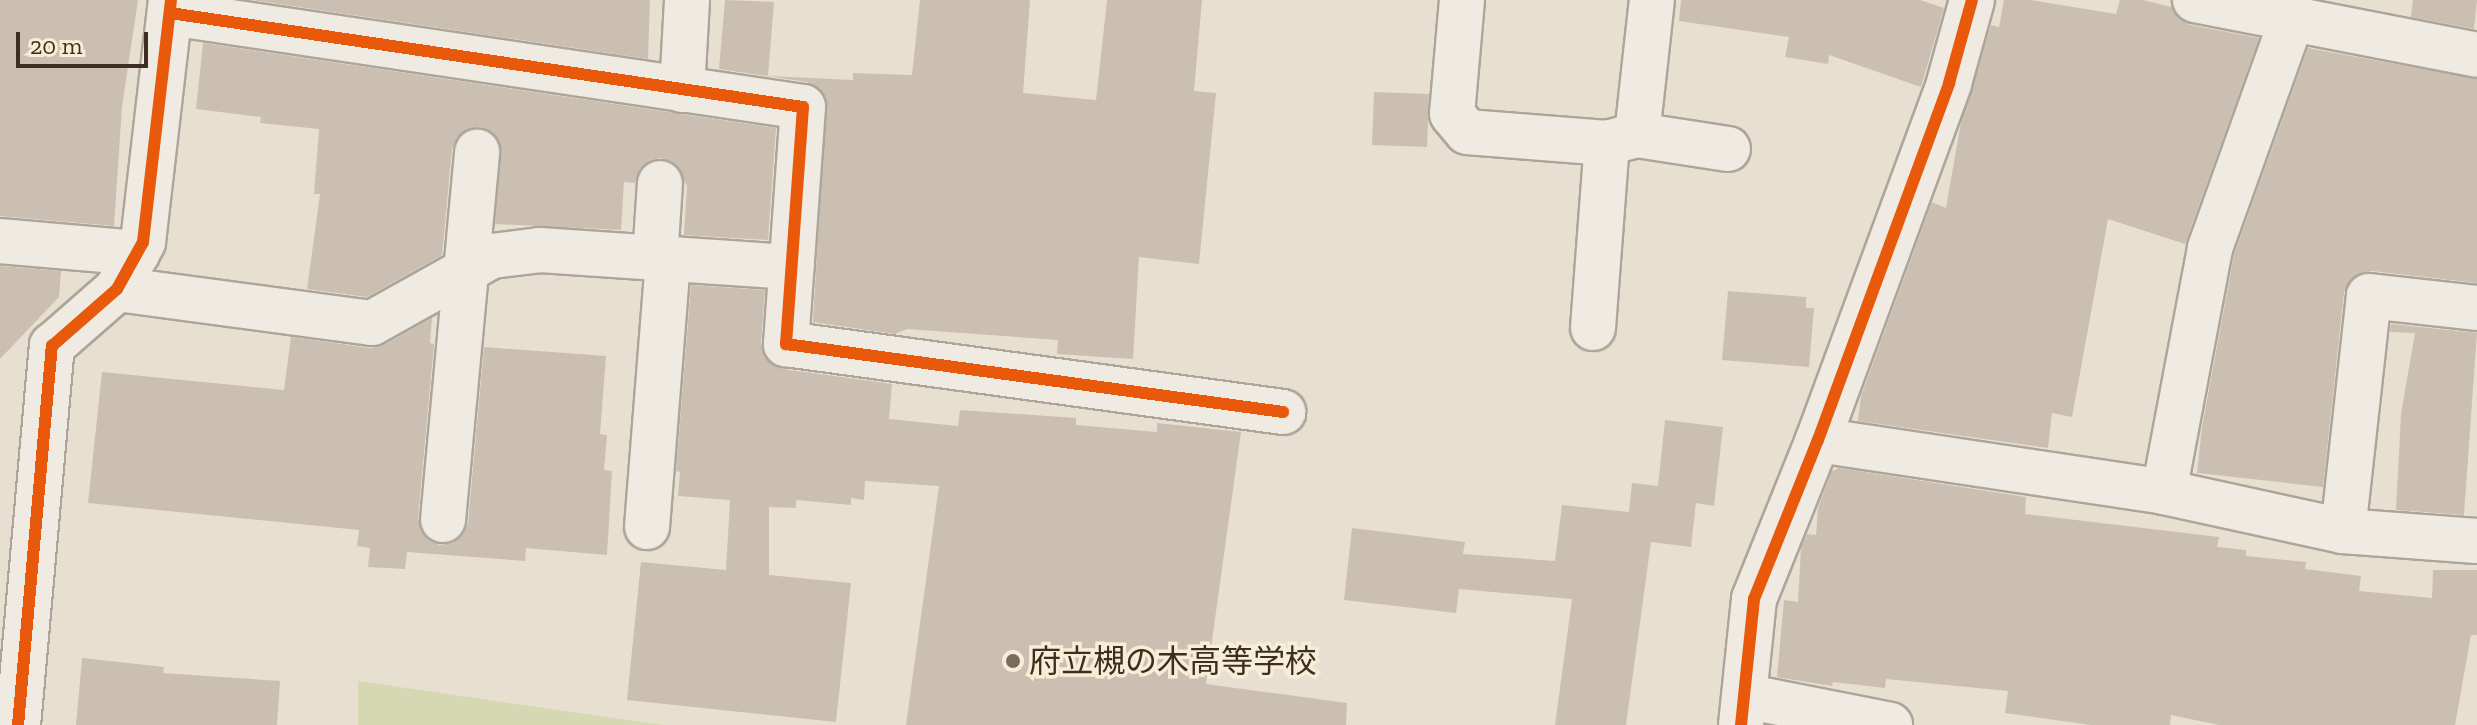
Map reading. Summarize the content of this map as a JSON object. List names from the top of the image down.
{
  "places": ["府立槻の木高等学校"],
  "scale_bar": "20 m"
}
